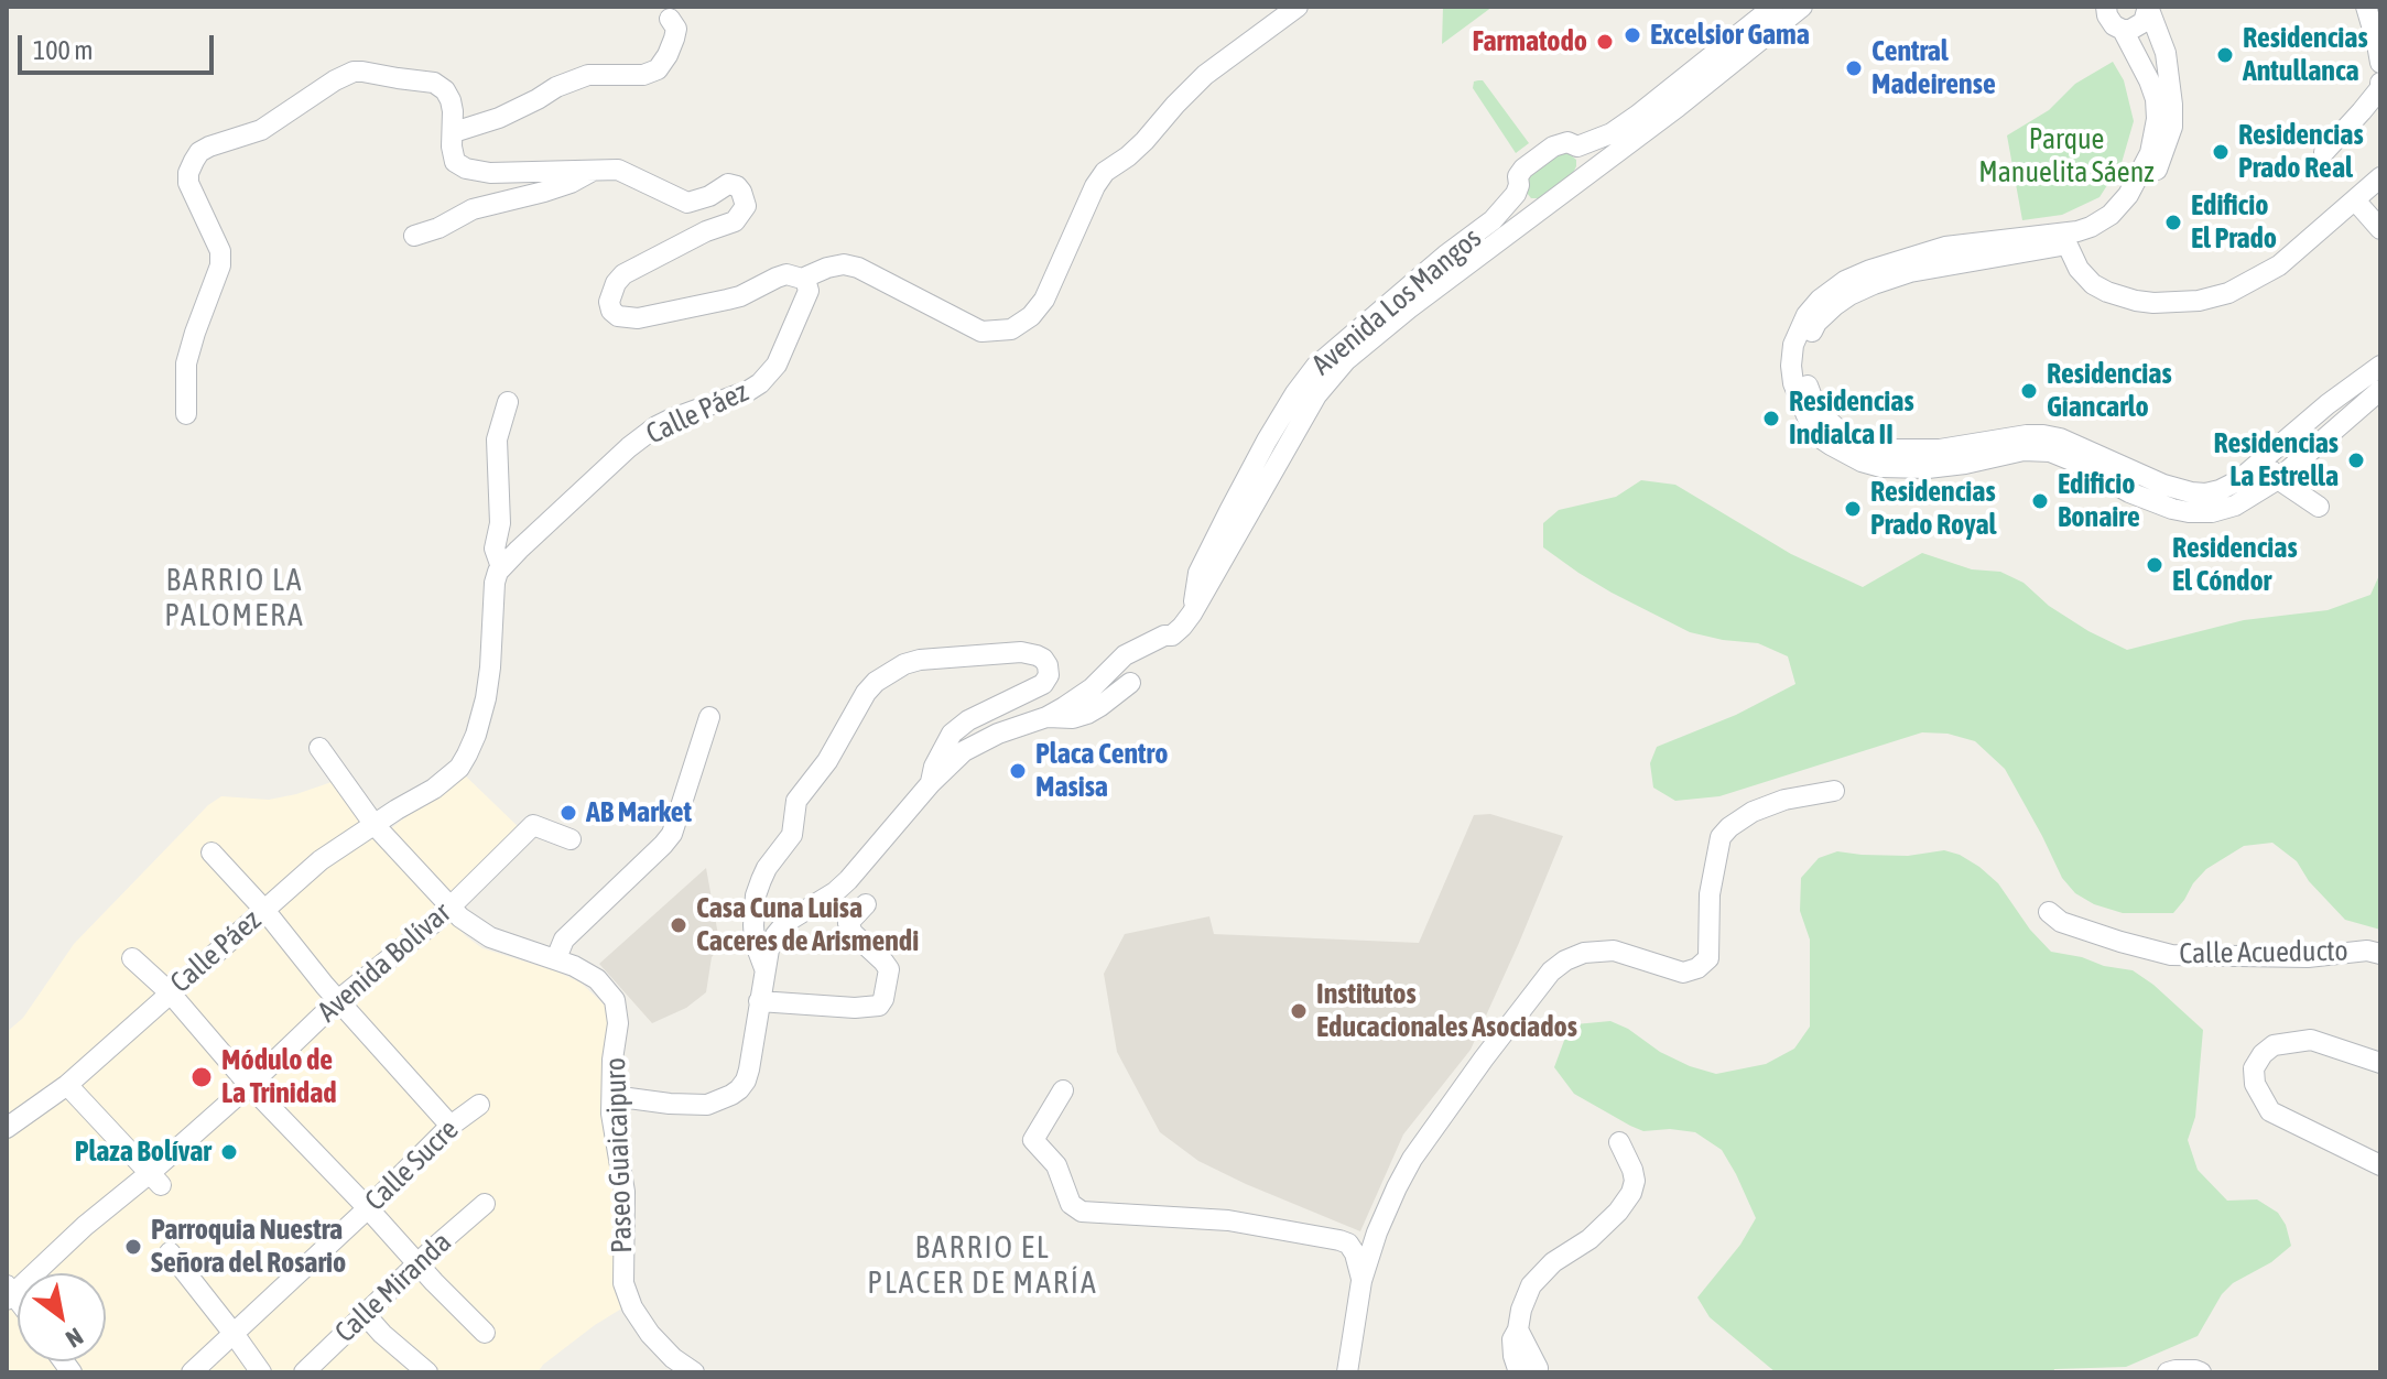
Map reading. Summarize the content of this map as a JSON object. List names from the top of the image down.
{
  "streets": {
    "street": [
      "Avenida Los Mangos",
      "Calle Páez",
      "Calle Acueducto",
      "Avenida Bolívar",
      "Paseo Guaicaipuro",
      "Calle Sucre",
      "Calle Miranda"
    ]
  },
  "crossings": [
    ["Calle Páez", "Paseo Guaicaipuro"],
    ["Avenida Bolívar", "Paseo Guaicaipuro"]
  ],
  "districts": ["BARRIO LA PALOMERA", "BARRIO EL PLACER DE MARÍA"],
  "parks": ["Parque Manuelita Sáenz"],
  "places": [
    "Excelsior Gama",
    "Farmatodo",
    "Residencias Antullanca",
    "Central Madeirense",
    "Residencias Prado Real",
    "Edificio El Prado",
    "Residencias Giancarlo",
    "Residencias Indialca II",
    "Residencias La Estrella",
    "Edificio Bonaire",
    "Residencias Prado Royal",
    "Residencias El Cóndor",
    "Placa Centro Masisa",
    "AB Market",
    "Casa Cuna Luisa Caceres de Arismendi",
    "Institutos Educacionales Asociados",
    "Módulo de La Trinidad",
    "Plaza Bolívar",
    "Parroquia Nuestra Señora del Rosario"
  ],
  "scale_bar": "100 m",
  "north": "bottom right"
}
